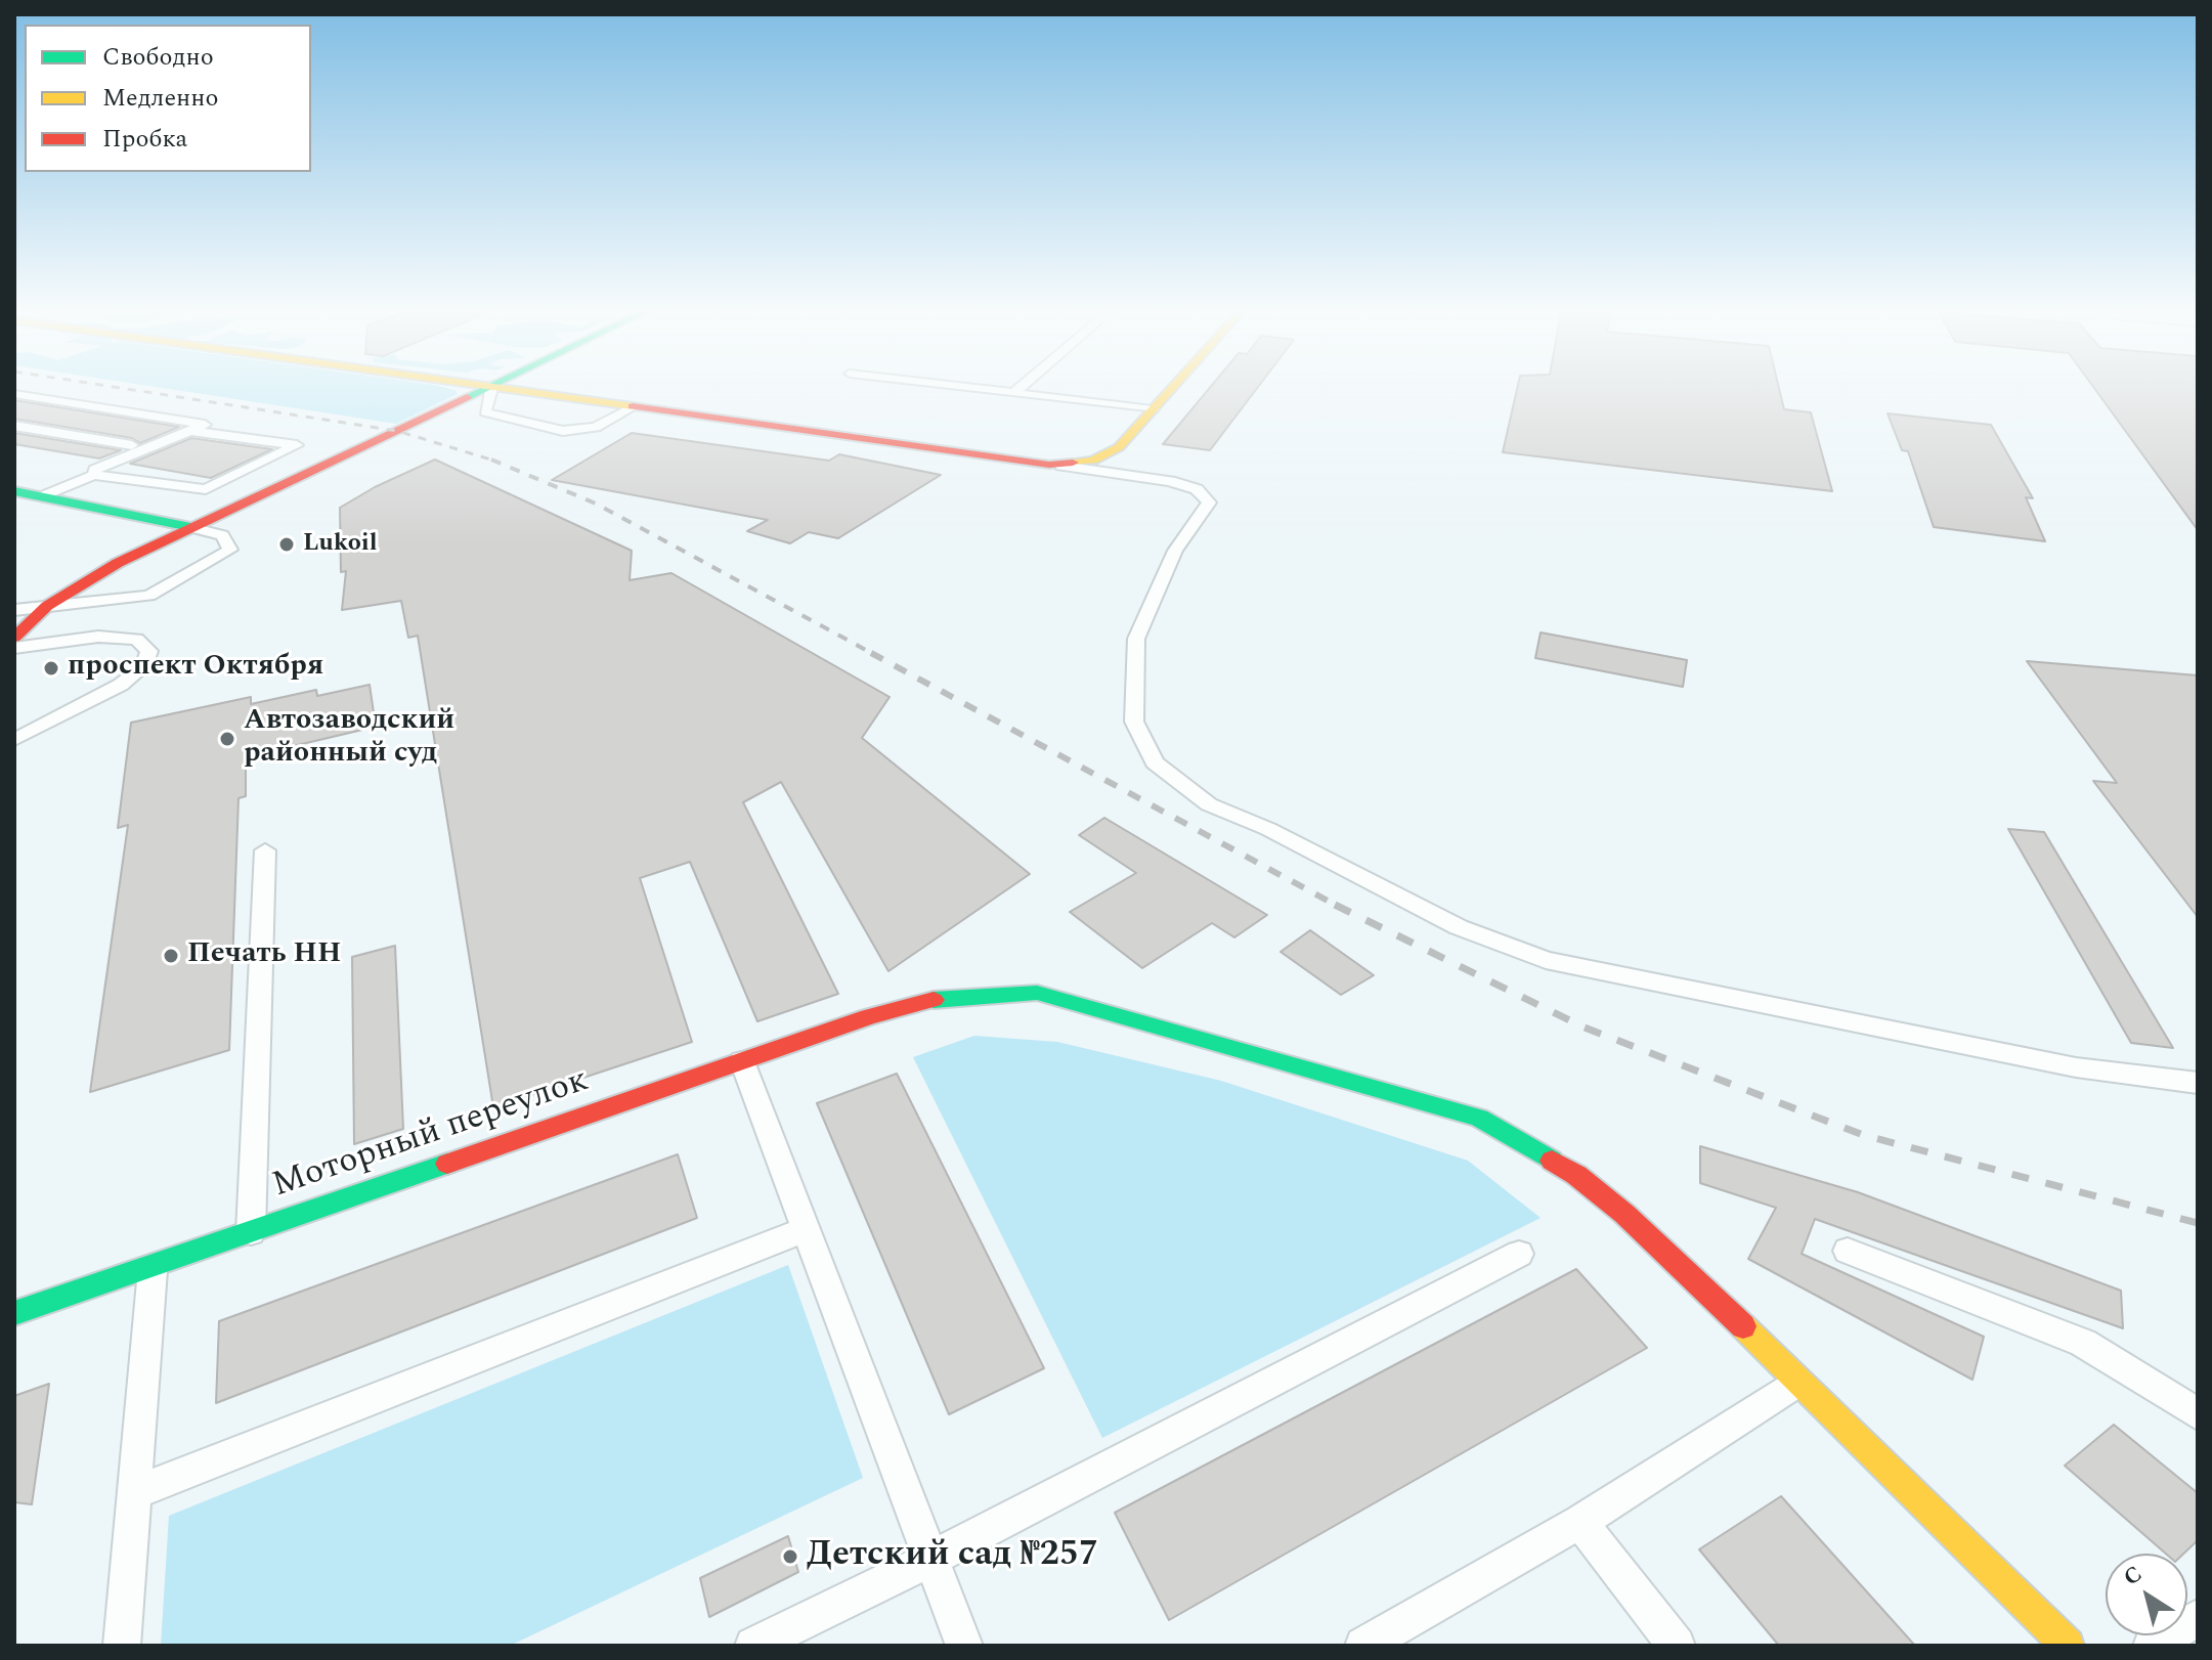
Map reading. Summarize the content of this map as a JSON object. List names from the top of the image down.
{
  "streets": {
    "street": ["Моторный переулок"]
  },
  "places": [
    "Lukoil",
    "проспект Октября",
    "Автозаводский районный суд",
    "Печать НН",
    "Детский сад №257"
  ],
  "legend": ["Свободно", "Медленно", "Пробка"],
  "north": "top left"
}
